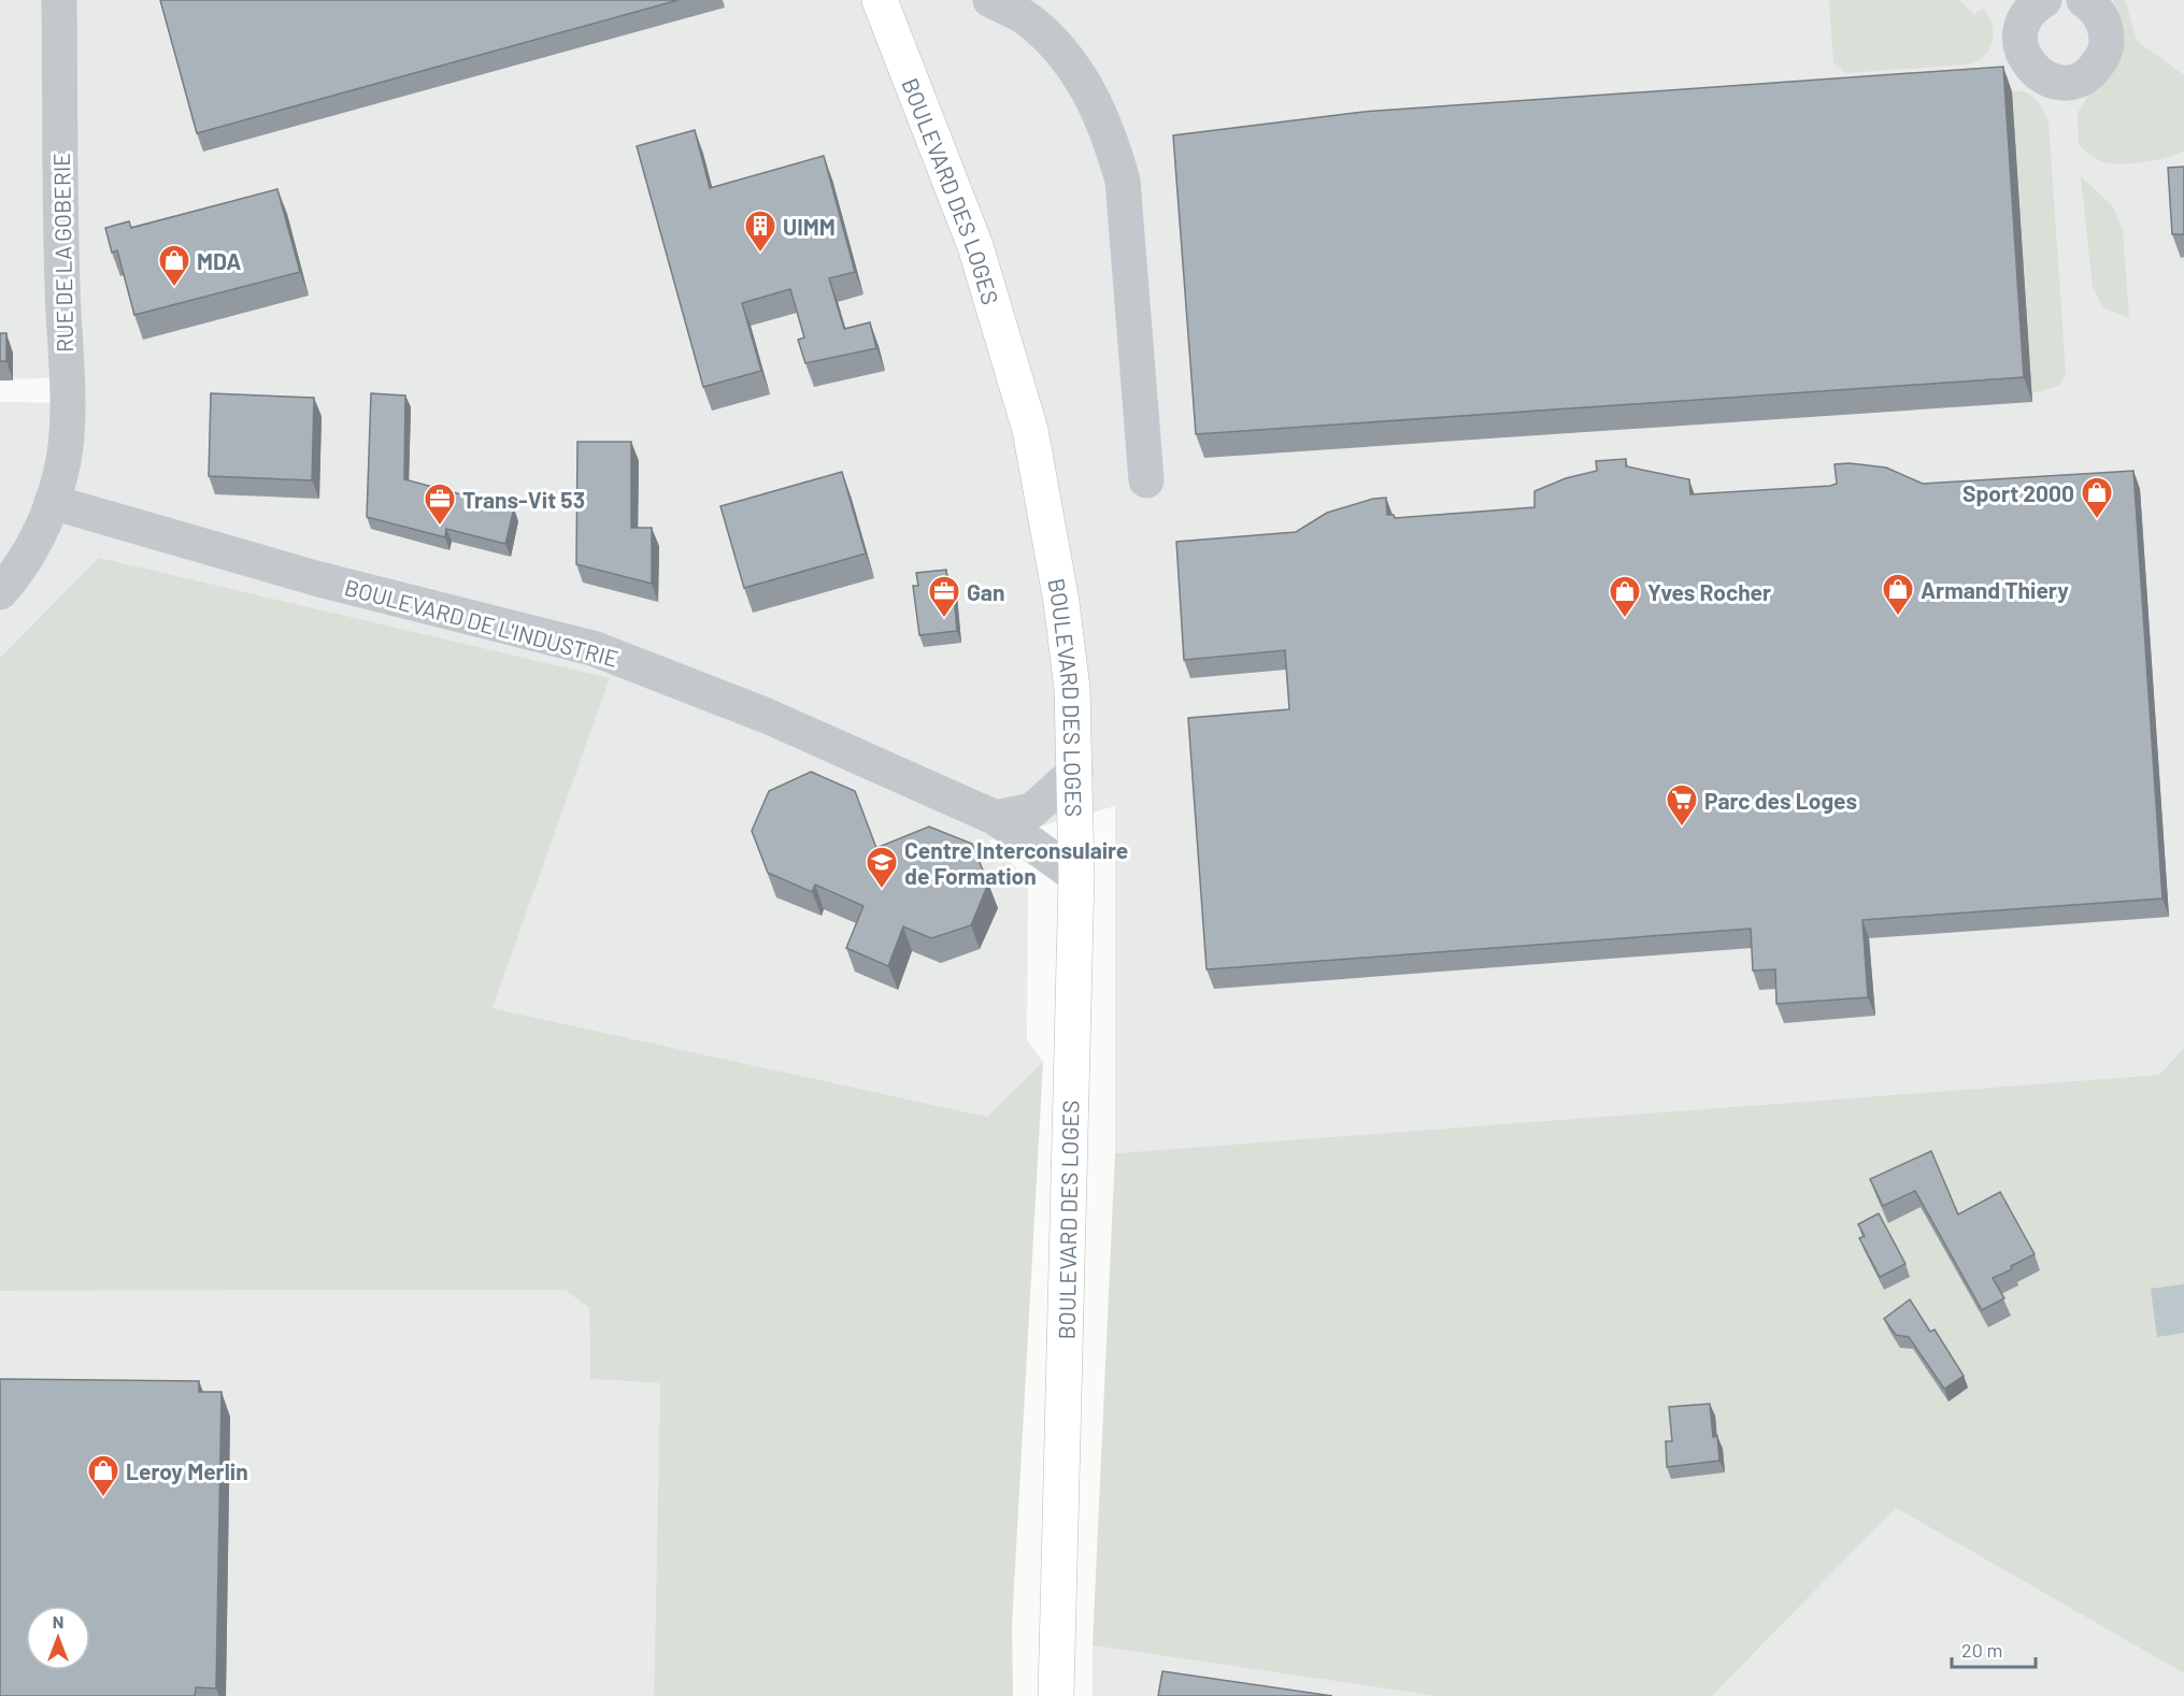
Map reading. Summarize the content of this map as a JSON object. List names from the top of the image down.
{
  "streets": {
    "main road": ["BOULEVARD DES LOGES"],
    "street": ["RUE DE LA GOBERIE", "BOULEVARD DE L'INDUSTRIE"]
  },
  "crossings": [
    ["BOULEVARD DES LOGES", "BOULEVARD DE L'INDUSTRIE"],
    ["RUE DE LA GOBERIE", "BOULEVARD DE L'INDUSTRIE"]
  ],
  "places": {
    "building": ["UIMM"],
    "shop": [
      "MDA",
      "Sport 2000",
      "Armand Thiery",
      "Yves Rocher",
      "Leroy Merlin"
    ],
    "office": ["Trans-Vit 53", "Gan"],
    "supermarket": ["Parc des Loges"],
    "school or university": ["Centre Interconsulaire de Formation"]
  },
  "scale_bar": "20 m",
  "north": "top"
}
